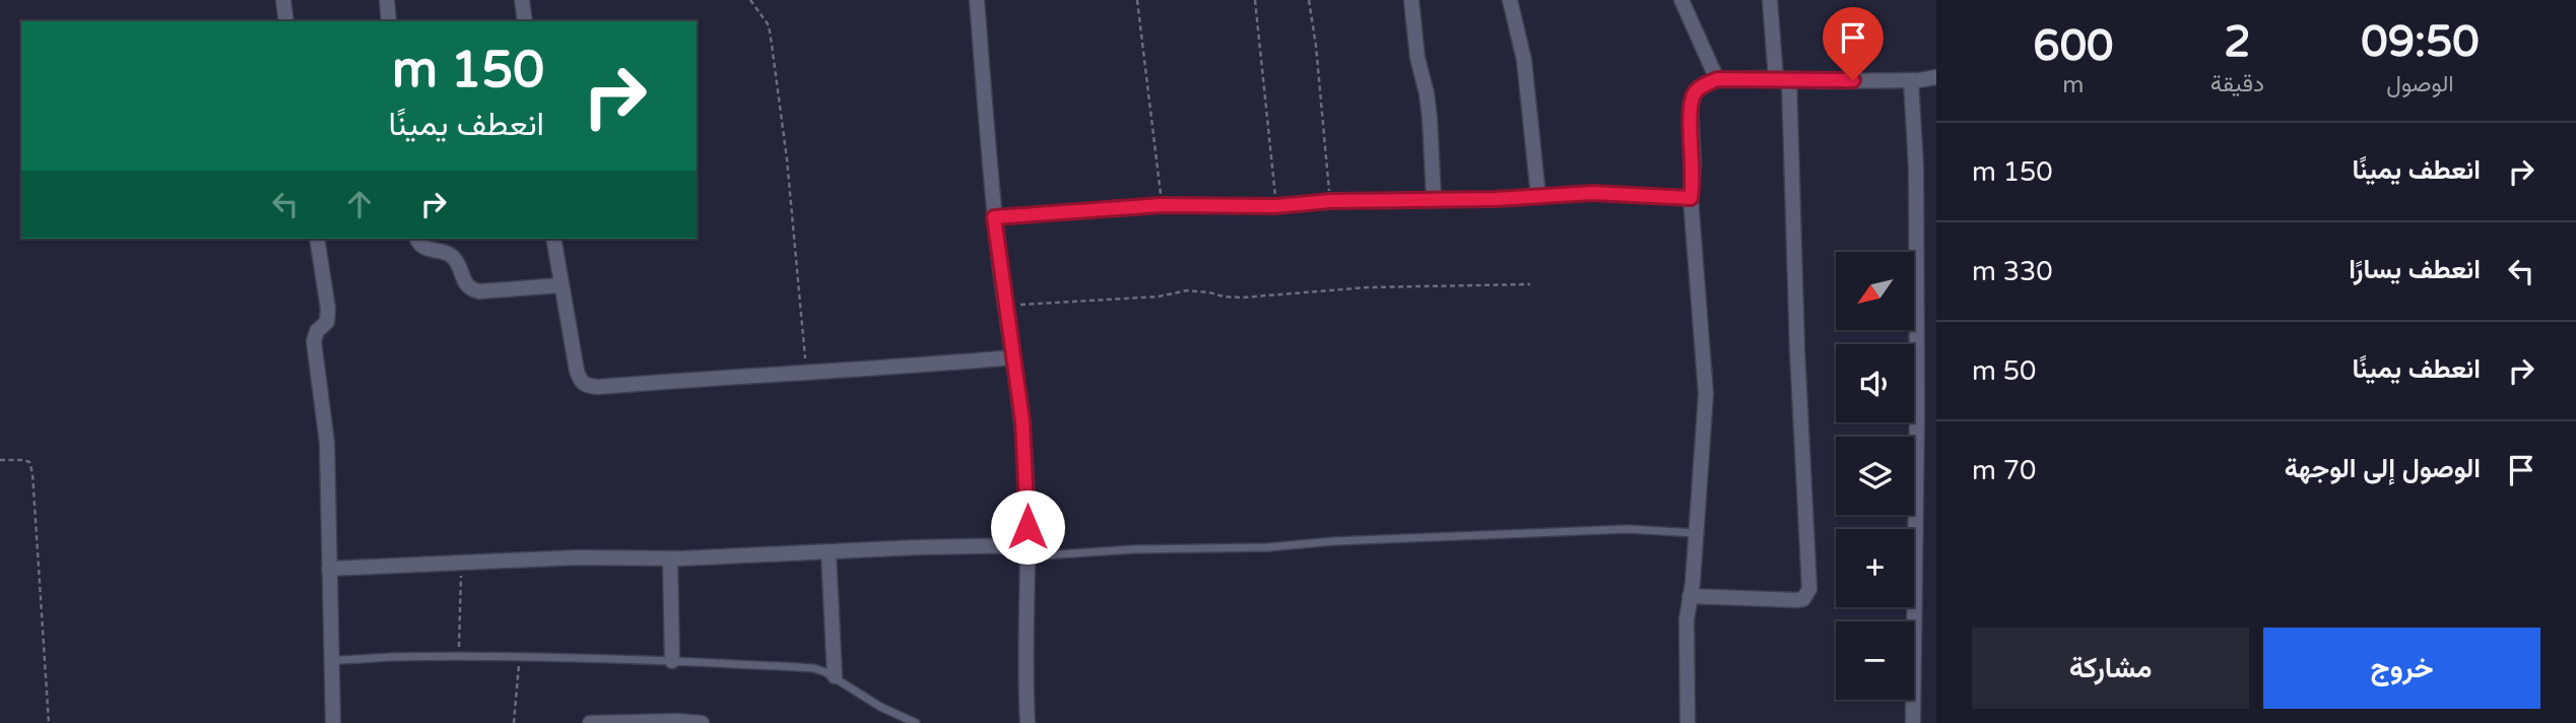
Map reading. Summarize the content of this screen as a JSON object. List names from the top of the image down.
{
  "north": "bottom left",
  "page": {
    "eta": [
      "09:50",
      "الوصول",
      "2",
      "دقيقة",
      "600",
      "m"
    ],
    "turn": ["150 m", "انعطف يمينًا"],
    "list": [
      {
        "name": "انعطف يمينًا",
        "value": "150 m"
      },
      {
        "name": "انعطف يسارًا",
        "value": "330 m"
      },
      {
        "name": "انعطف يمينًا",
        "value": "50 m"
      },
      {
        "name": "الوصول إلى الوجهة",
        "value": "70 m"
      }
    ],
    "map_buttons": ["+", "−"],
    "buttons": ["خروج", "مشاركة"]
  }
}
